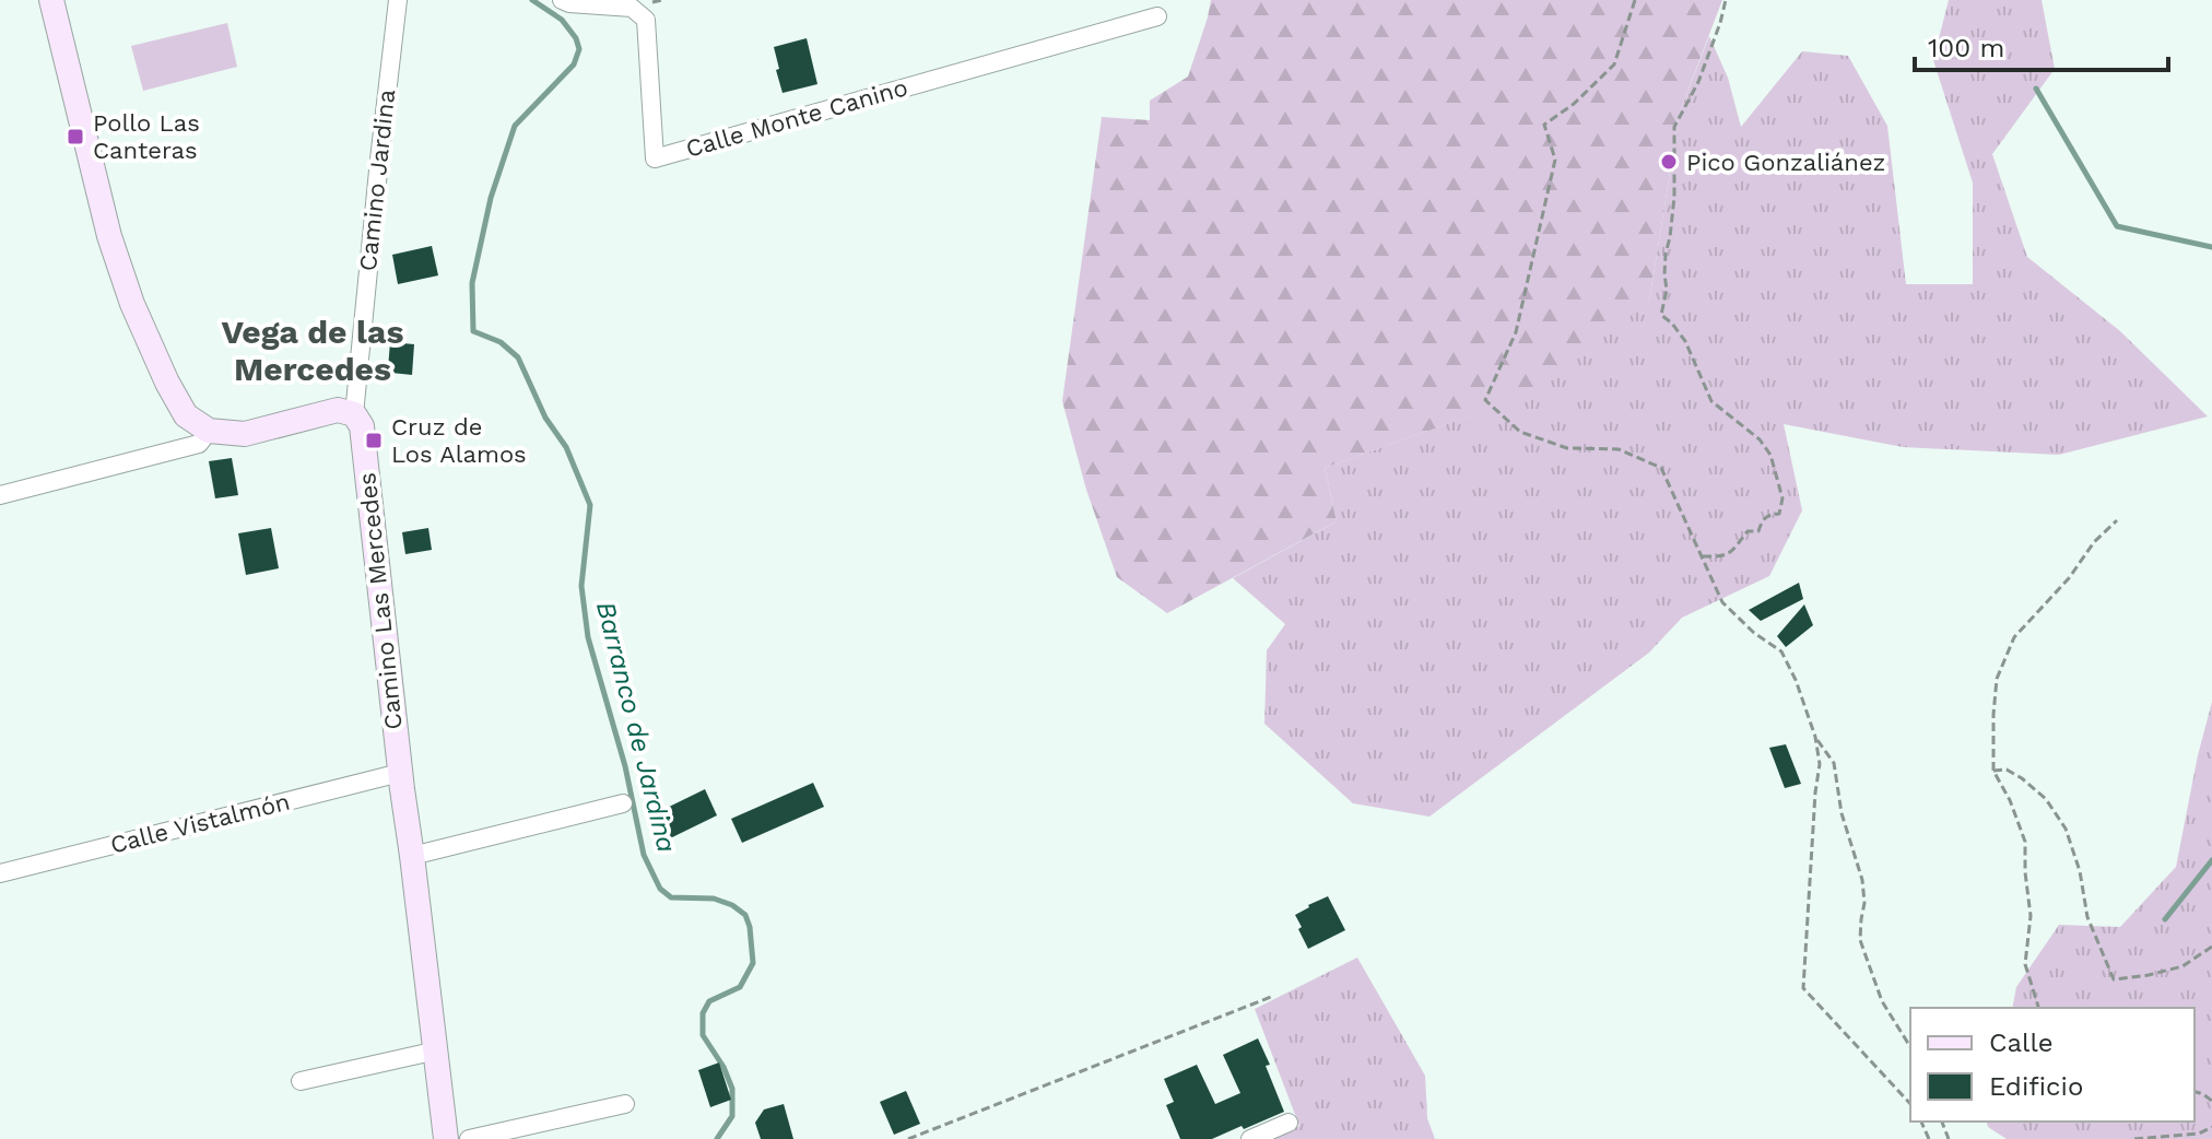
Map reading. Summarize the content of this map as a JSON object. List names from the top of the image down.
{
  "streets": {
    "main road": ["Camino Las Mercedes"],
    "street": ["Calle Monte Canino", "Camino Jardina", "Calle Vistalmón"]
  },
  "crossings": [
    ["Camino Jardina", "Camino Las Mercedes"],
    ["Camino Las Mercedes", "Calle Vistalmón"]
  ],
  "districts": ["Vega de las Mercedes"],
  "water": ["Barranco de Jardina"],
  "places": {
    "transit": ["Pollo Las Canteras", "Cruz de Los Alamos"],
    "other": ["Pico Gonzaliánez"]
  },
  "legend": ["Calle", "Edificio"],
  "scale_bar": "100 m"
}
